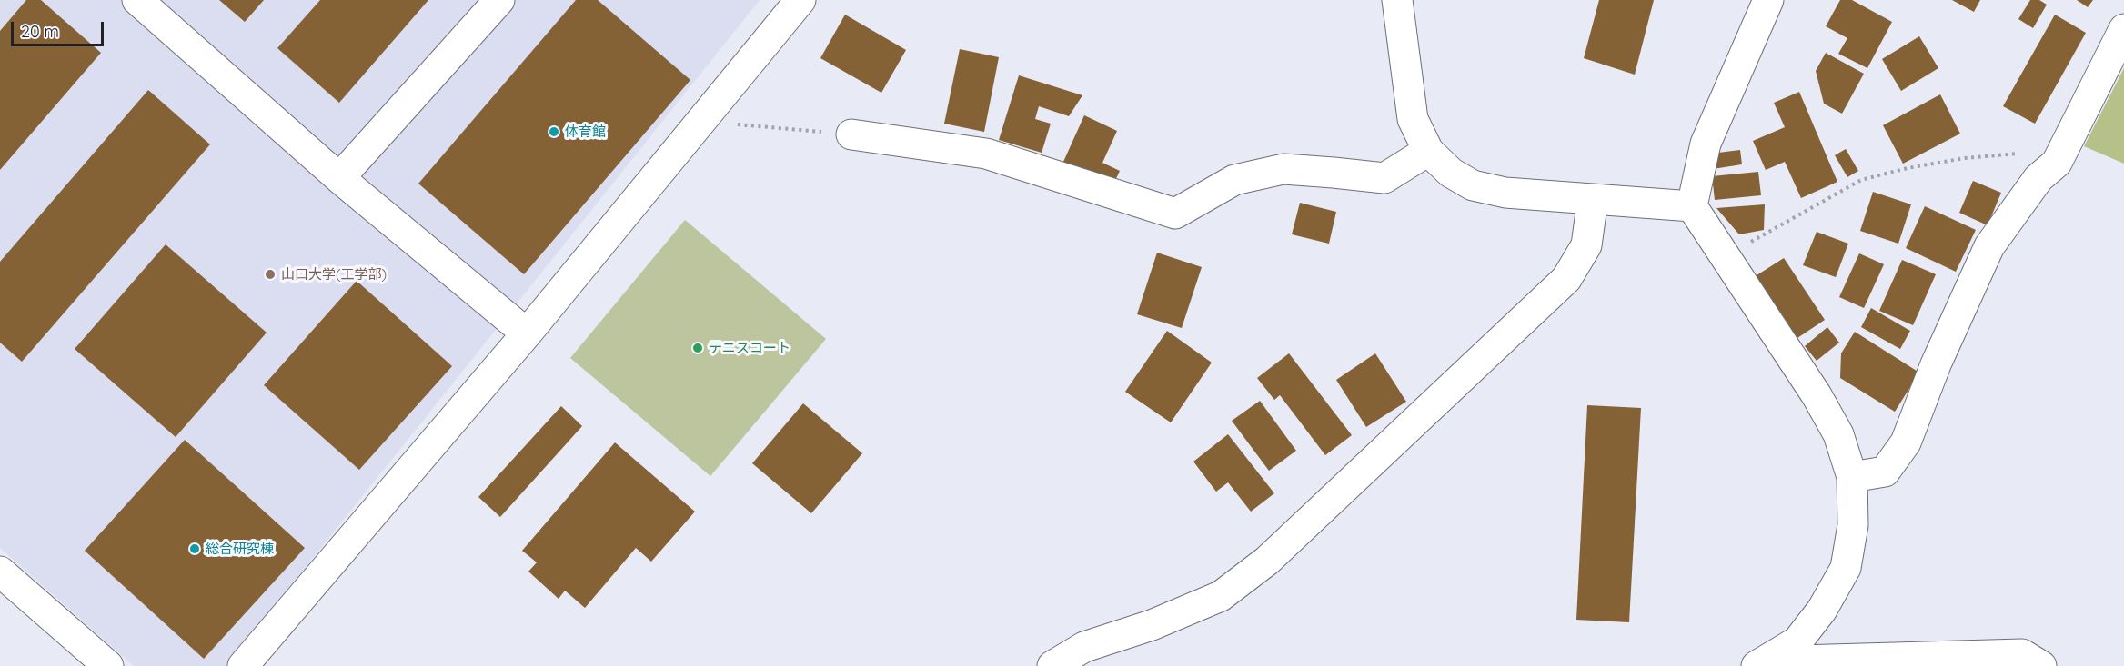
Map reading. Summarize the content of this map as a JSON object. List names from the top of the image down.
{
  "places": [
    "体育館",
    "山口大学(工学部)",
    "テニスコート",
    "総合研究棟"
  ],
  "scale_bar": "20 m"
}
